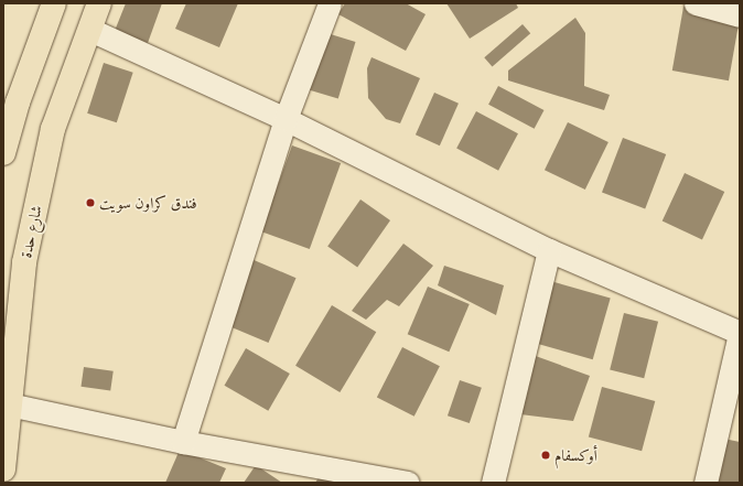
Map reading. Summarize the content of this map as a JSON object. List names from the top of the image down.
{
  "streets": {
    "main road": ["شارع حدة"]
  },
  "places": ["فندق كراون سويت", "أوكسفام"]
}
